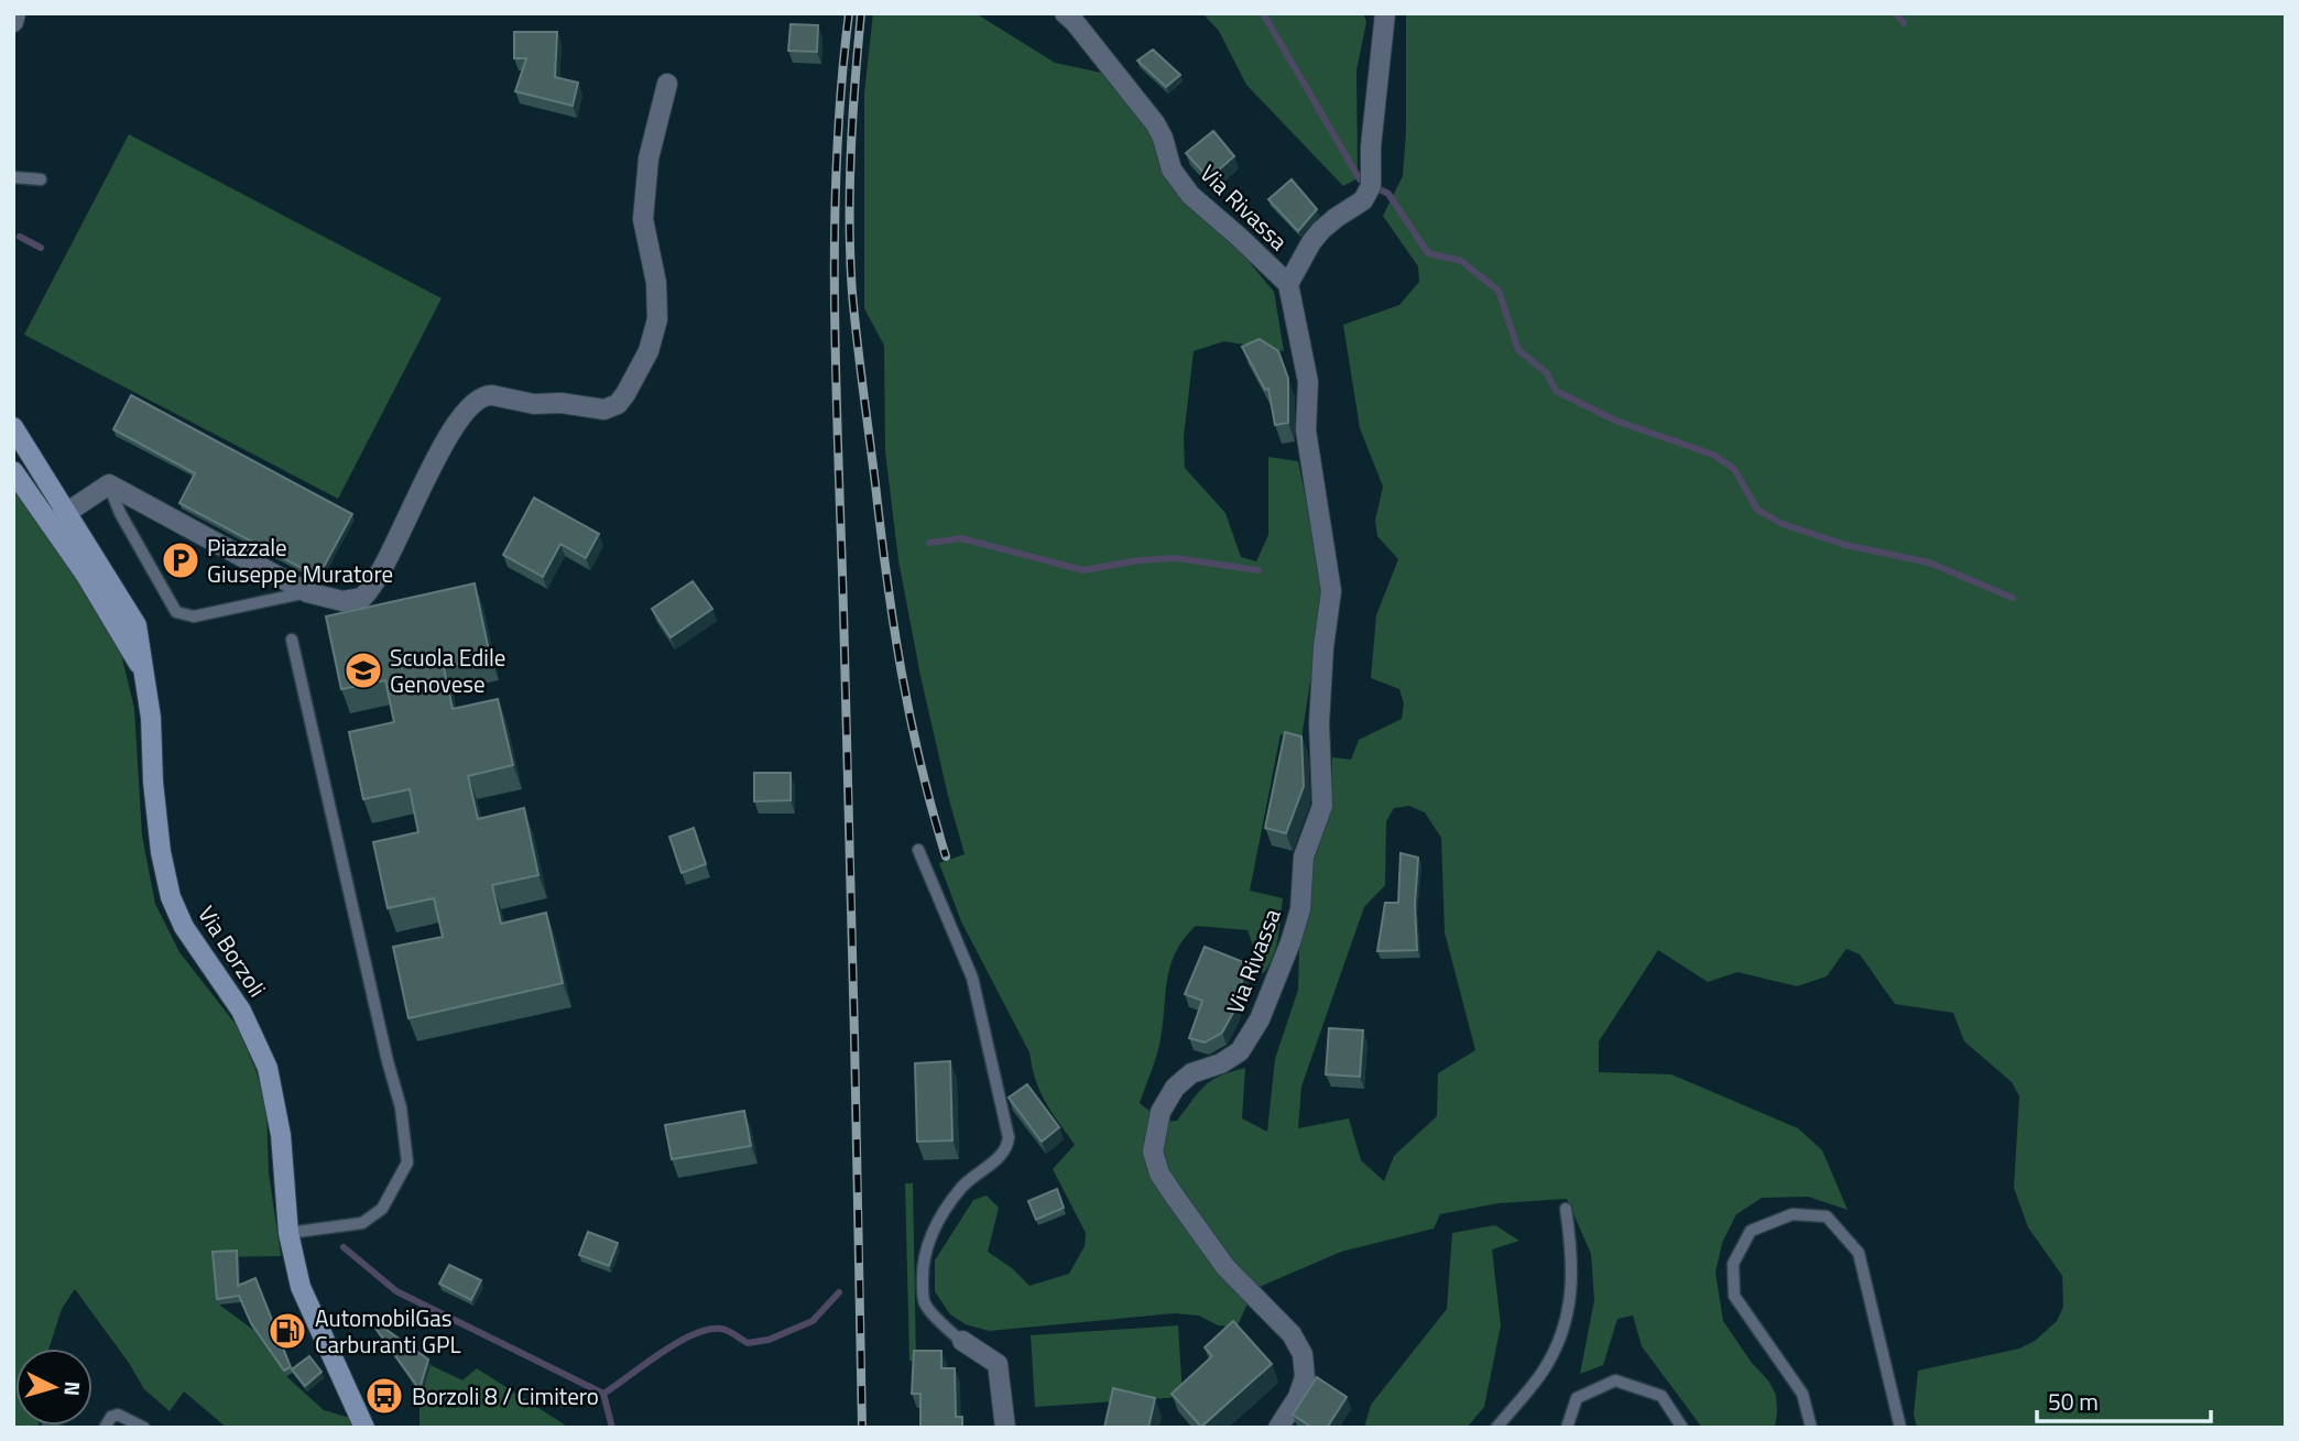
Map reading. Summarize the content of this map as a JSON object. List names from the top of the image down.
{
  "streets": {
    "main road": ["Via Borzoli"],
    "street": ["Via Rivassa"]
  },
  "places": {
    "parking": ["Piazzale Giuseppe Muratore"],
    "school or university": ["Scuola Edile Genovese"],
    "fuel station": ["AutomobilGas Carburanti GPL"],
    "bus stop": ["Borzoli 8 / Cimitero"]
  },
  "scale_bar": "50 m",
  "north": "right"
}
